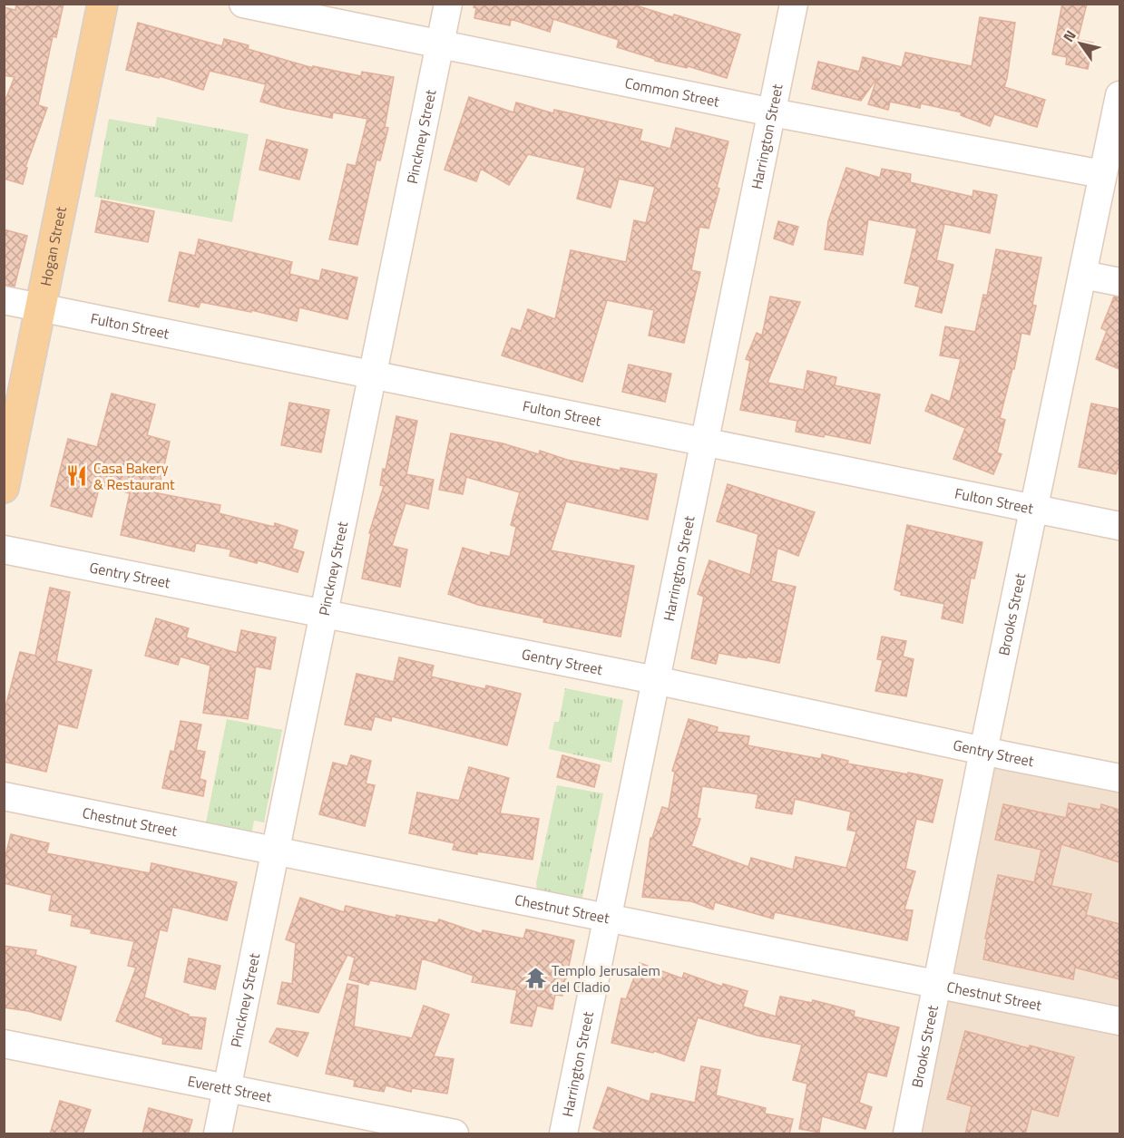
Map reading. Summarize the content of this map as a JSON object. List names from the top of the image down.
{
  "streets": {
    "main road": ["Hogan Street"],
    "street": [
      "Common Street",
      "Pinckney Street",
      "Harrington Street",
      "Fulton Street",
      "Gentry Street",
      "Brooks Street",
      "Chestnut Street",
      "Everett Street"
    ]
  },
  "crossings": [
    ["Common Street", "Pinckney Street"],
    ["Common Street", "Harrington Street"],
    ["Common Street", "Brooks Street"],
    ["Pinckney Street", "Fulton Street"],
    ["Pinckney Street", "Gentry Street"],
    ["Pinckney Street", "Chestnut Street"],
    ["Pinckney Street", "Everett Street"],
    ["Harrington Street", "Fulton Street"],
    ["Harrington Street", "Gentry Street"],
    ["Harrington Street", "Chestnut Street"],
    ["Hogan Street", "Fulton Street"],
    ["Fulton Street", "Brooks Street"],
    ["Gentry Street", "Brooks Street"],
    ["Brooks Street", "Chestnut Street"]
  ],
  "places": {
    "restaurant": ["Casa Bakery & Restaurant"],
    "temple": ["Templo Jerusalem del Cladio"]
  },
  "north": "top left"
}
